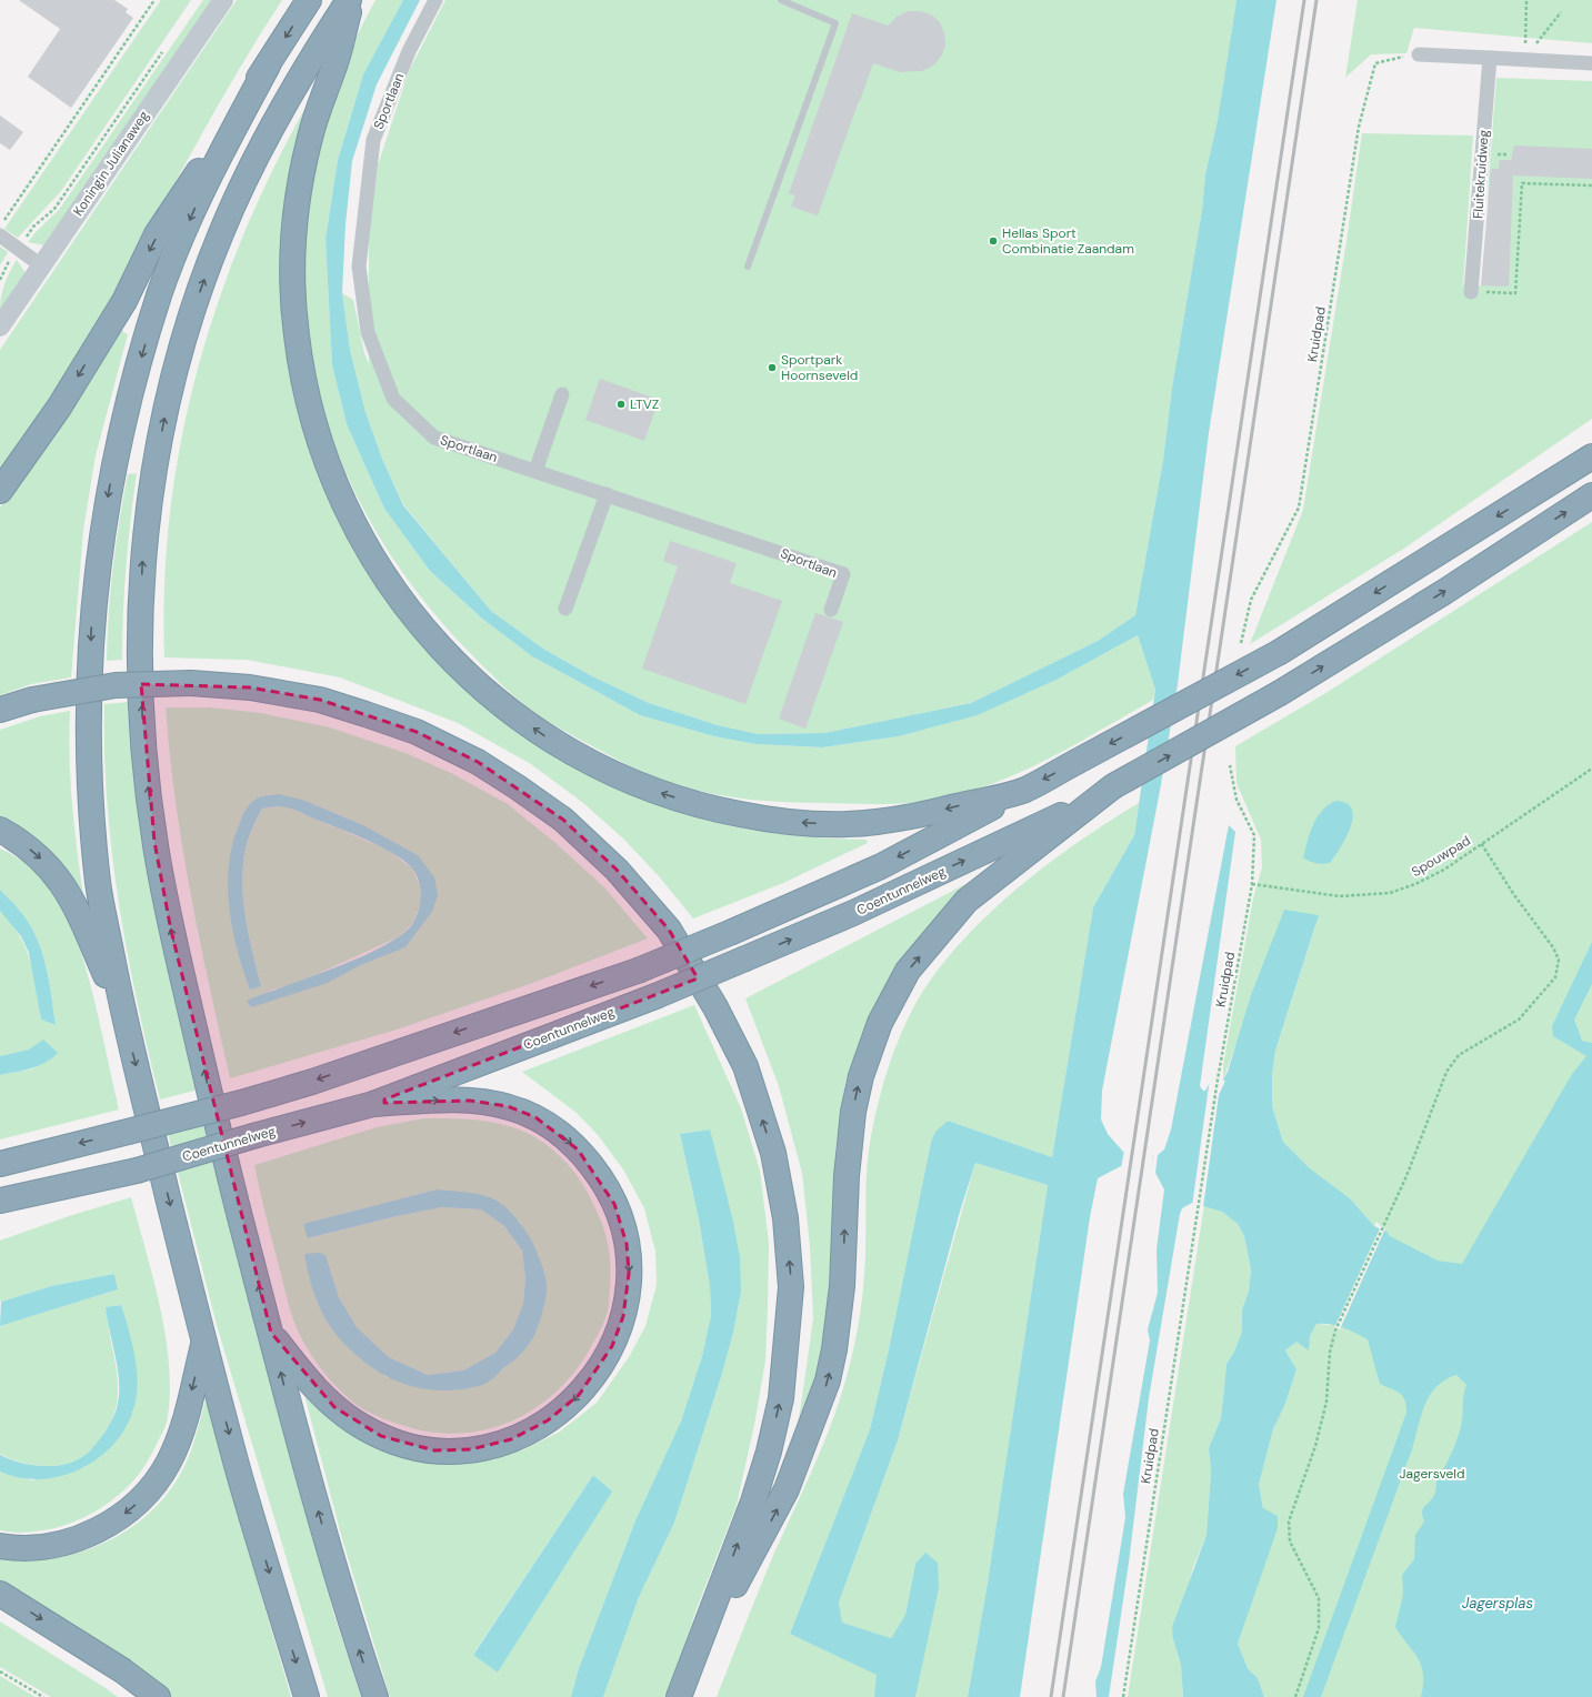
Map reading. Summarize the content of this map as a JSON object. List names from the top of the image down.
{
  "streets": {
    "highway": ["Coentunnelweg"],
    "main road": ["Koningin Julianaweg"],
    "street": ["Sportlaan", "Fluitekruidweg"],
    "path": ["Kruidpad", "Spouwpad"]
  },
  "crossings": [
    ["Kruidpad", "Spouwpad"]
  ],
  "water": ["Jagersplas"],
  "parks": ["Jagersveld"],
  "places": ["Hellas Sport Combinatie Zaandam", "Sportpark Hoornseveld", "LTVZ"]
}
